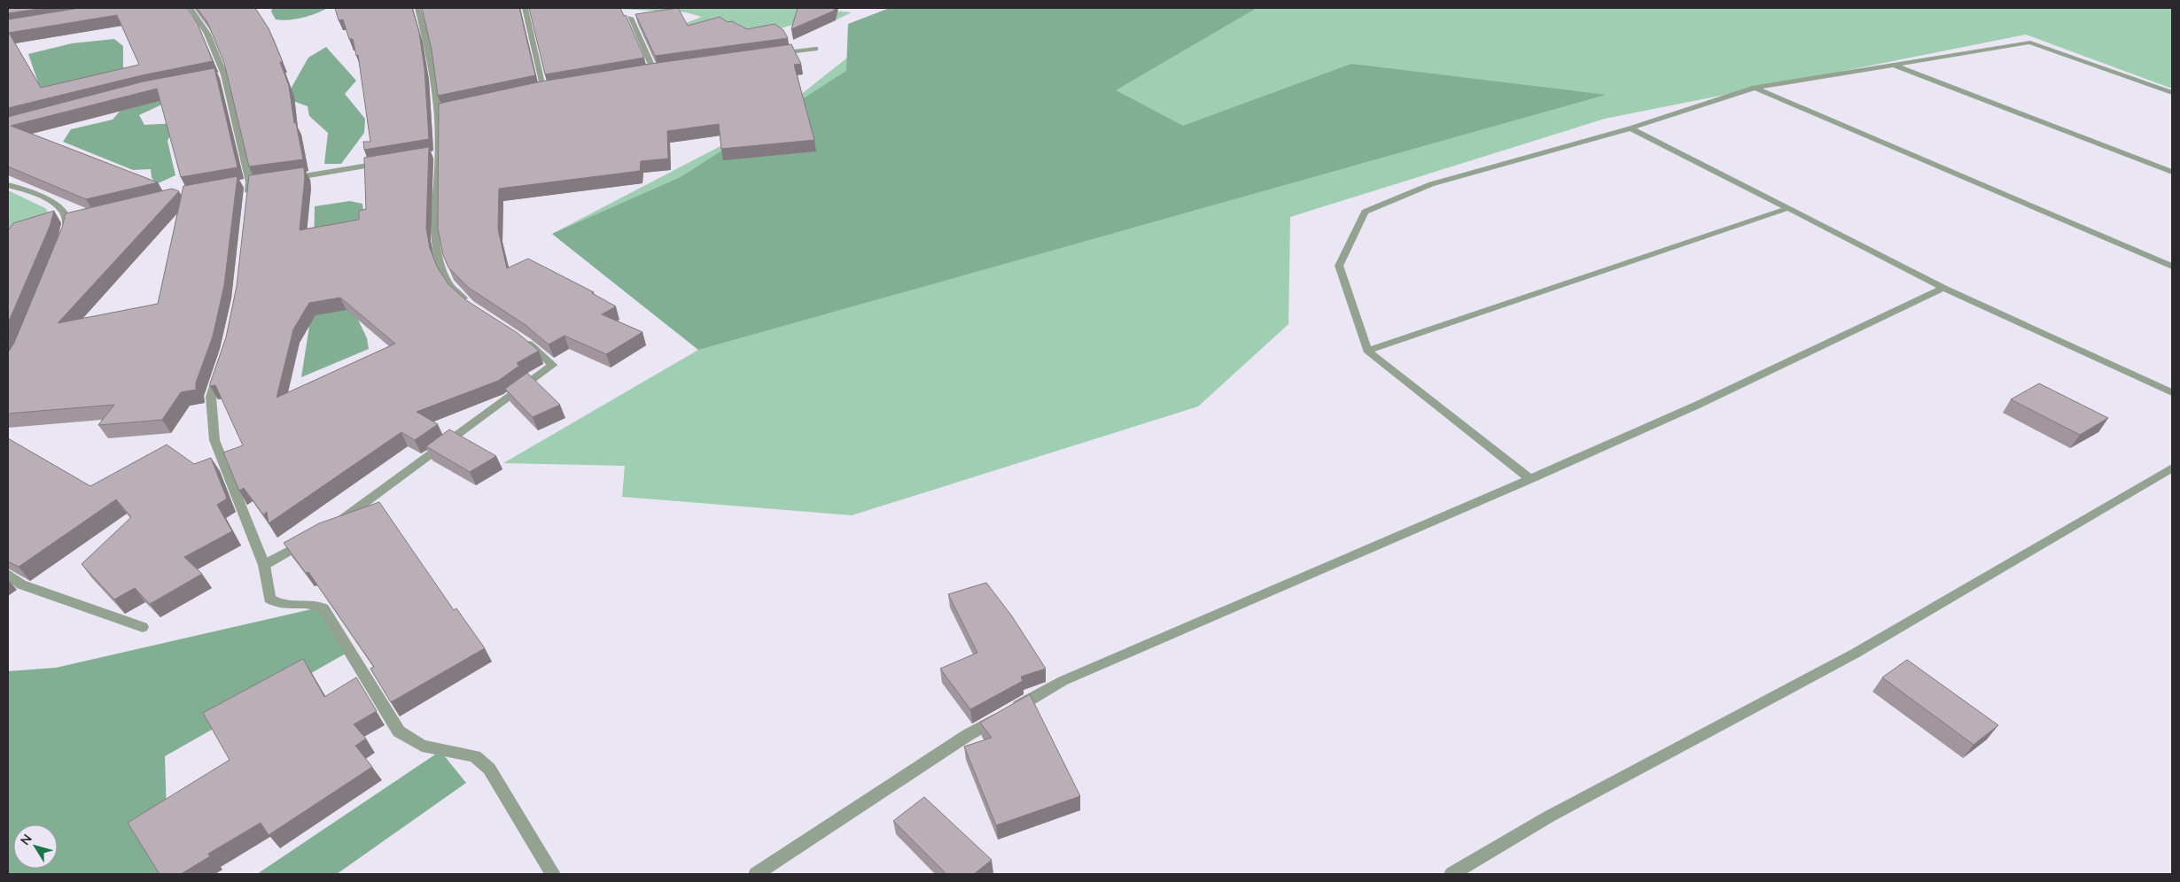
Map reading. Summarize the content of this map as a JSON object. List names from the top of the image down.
{
  "north": "top left"
}
